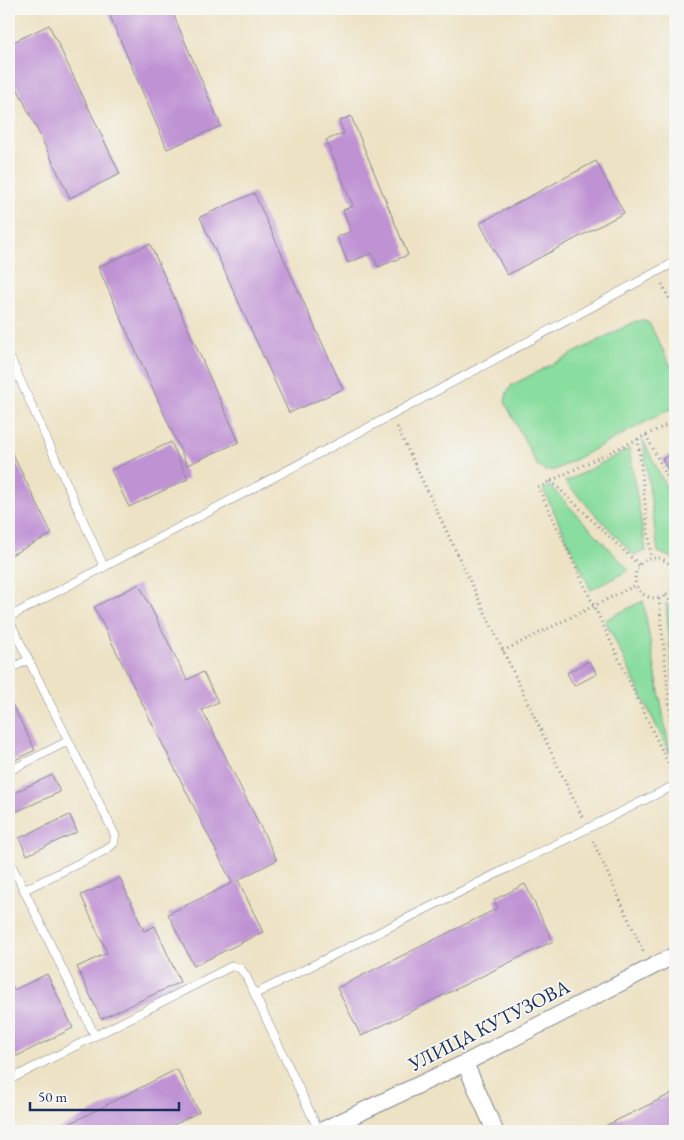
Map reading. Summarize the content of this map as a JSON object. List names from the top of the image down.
{
  "streets": {
    "street": ["УЛИЦА КУТУЗОВА"]
  },
  "scale_bar": "50 m"
}
